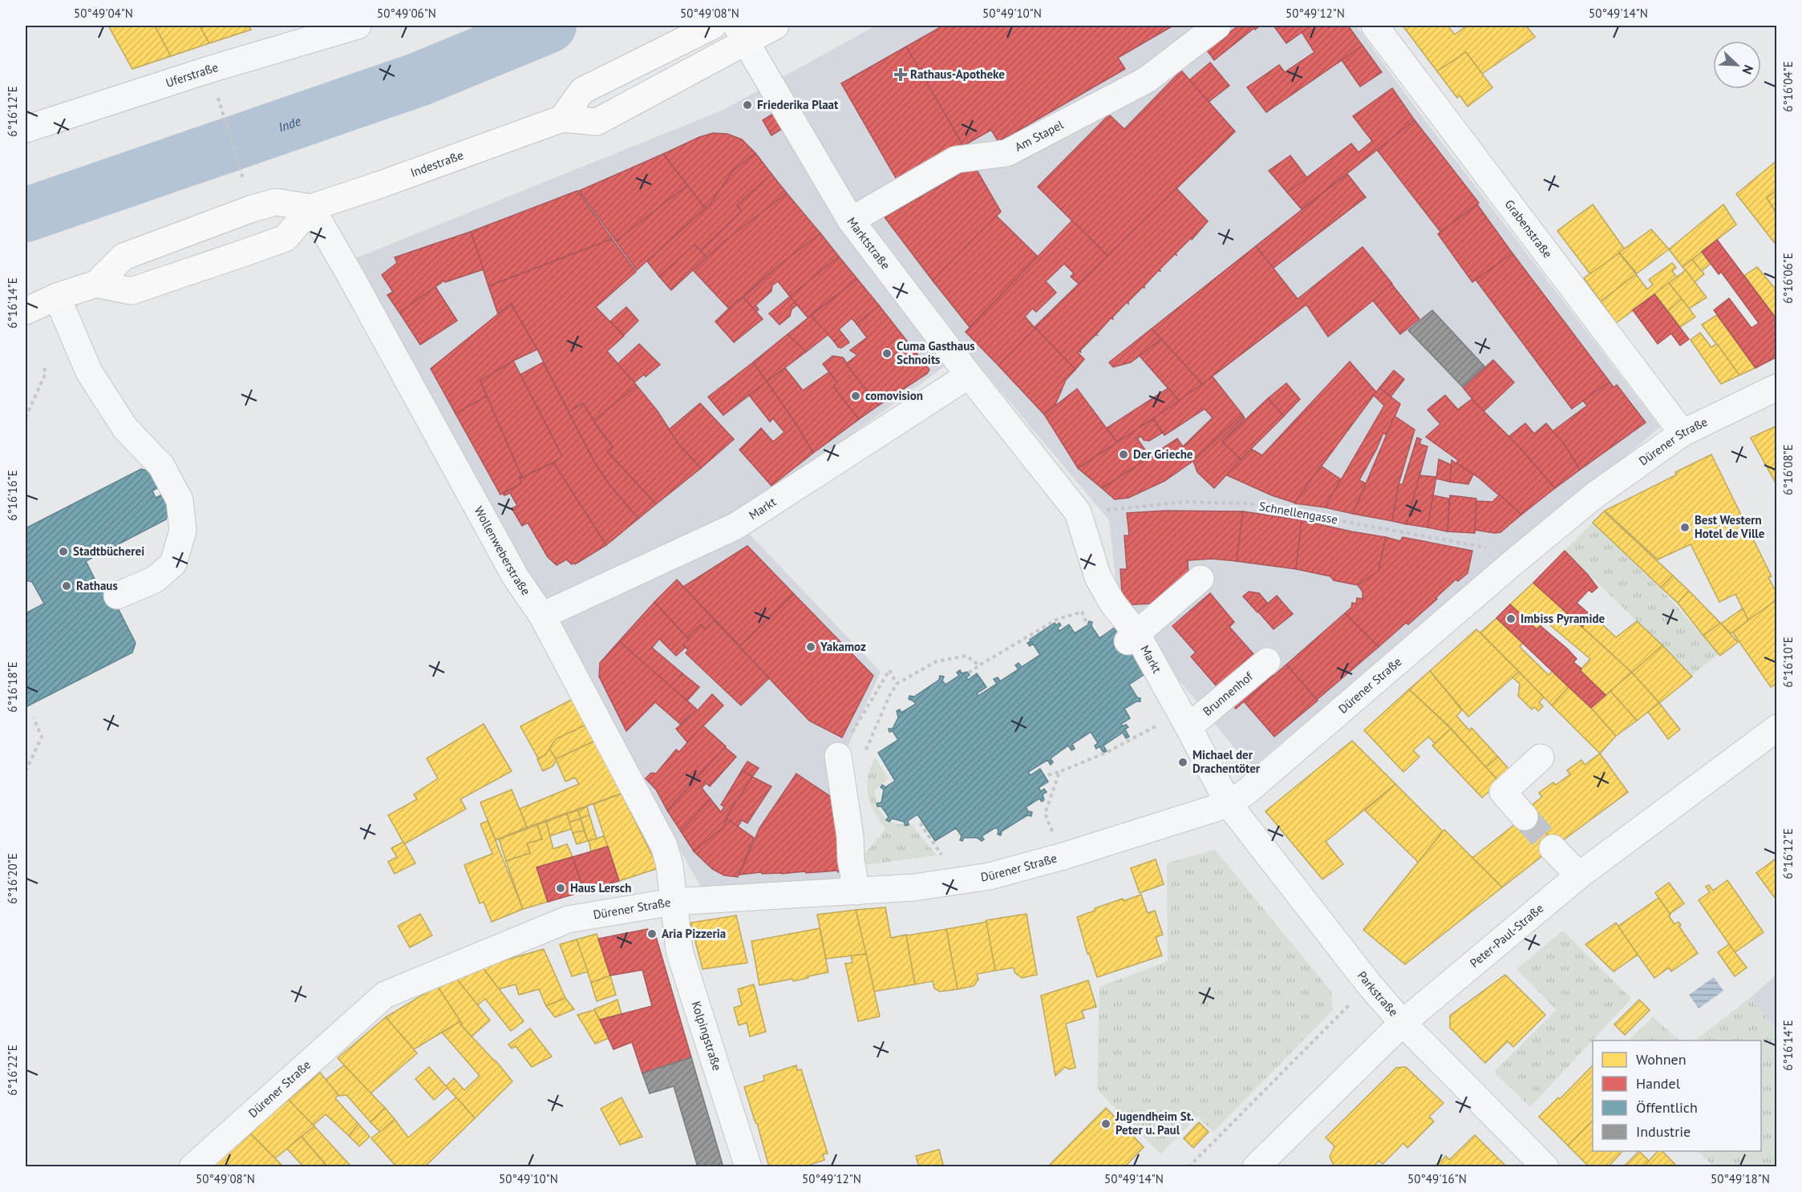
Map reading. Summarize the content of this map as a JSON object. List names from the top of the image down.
{
  "streets": {
    "main road": ["Indestraße"],
    "street": [
      "Uferstraße",
      "Am Stapel",
      "Grabenstraße",
      "Marktstraße",
      "Dürener Straße",
      "Markt",
      "Wollenweberstraße",
      "Brunnenhof",
      "Peter-Paul-Straße",
      "Parkstraße",
      "Kolpingstraße"
    ],
    "path": ["Schnellengasse"]
  },
  "crossings": [
    ["Am Stapel", "Marktstraße"],
    ["Indestraße", "Marktstraße"],
    ["Indestraße", "Wollenweberstraße"],
    ["Grabenstraße", "Dürener Straße"],
    ["Marktstraße", "Markt"],
    ["Marktstraße", "Schnellengasse"],
    ["Dürener Straße", "Markt"],
    ["Dürener Straße", "Schnellengasse"],
    ["Dürener Straße", "Wollenweberstraße"],
    ["Dürener Straße", "Parkstraße"],
    ["Dürener Straße", "Kolpingstraße"],
    ["Markt", "Schnellengasse"],
    ["Markt", "Wollenweberstraße"],
    ["Markt", "Brunnenhof"],
    ["Markt", "Parkstraße"],
    ["Wollenweberstraße", "Kolpingstraße"],
    ["Peter-Paul-Straße", "Parkstraße"]
  ],
  "water": ["Inde"],
  "places": {
    "health": ["Rathaus-Apotheke"],
    "other": [
      "Friederika Plaat",
      "Cuma Gasthaus Schnoits",
      "comovision",
      "Der Grieche",
      "Best Western Hotel de Ville",
      "Stadtbücherei",
      "Rathaus",
      "Imbiss Pyramide",
      "Yakamoz",
      "Michael der Drachentöter",
      "Haus Lersch",
      "Aria Pizzeria",
      "Jugendheim St. Peter u. Paul"
    ]
  },
  "legend": [
    "Wohnen",
    "Handel",
    "Öffentlich",
    "Industrie"
  ],
  "north": "bottom right",
  "coordinates": [
    "50°49'04\"N",
    "50°49'06\"N",
    "50°49'08\"N",
    "50°49'10\"N",
    "50°49'12\"N",
    "50°49'14\"N",
    "6°16'04\"E",
    "6°16'12\"E",
    "6°16'06\"E",
    "6°16'14\"E",
    "6°16'08\"E",
    "6°16'16\"E",
    "6°16'10\"E",
    "6°16'18\"E",
    "6°16'20\"E",
    "6°16'22\"E",
    "50°49'16\"N",
    "50°49'18\"N"
  ]
}
